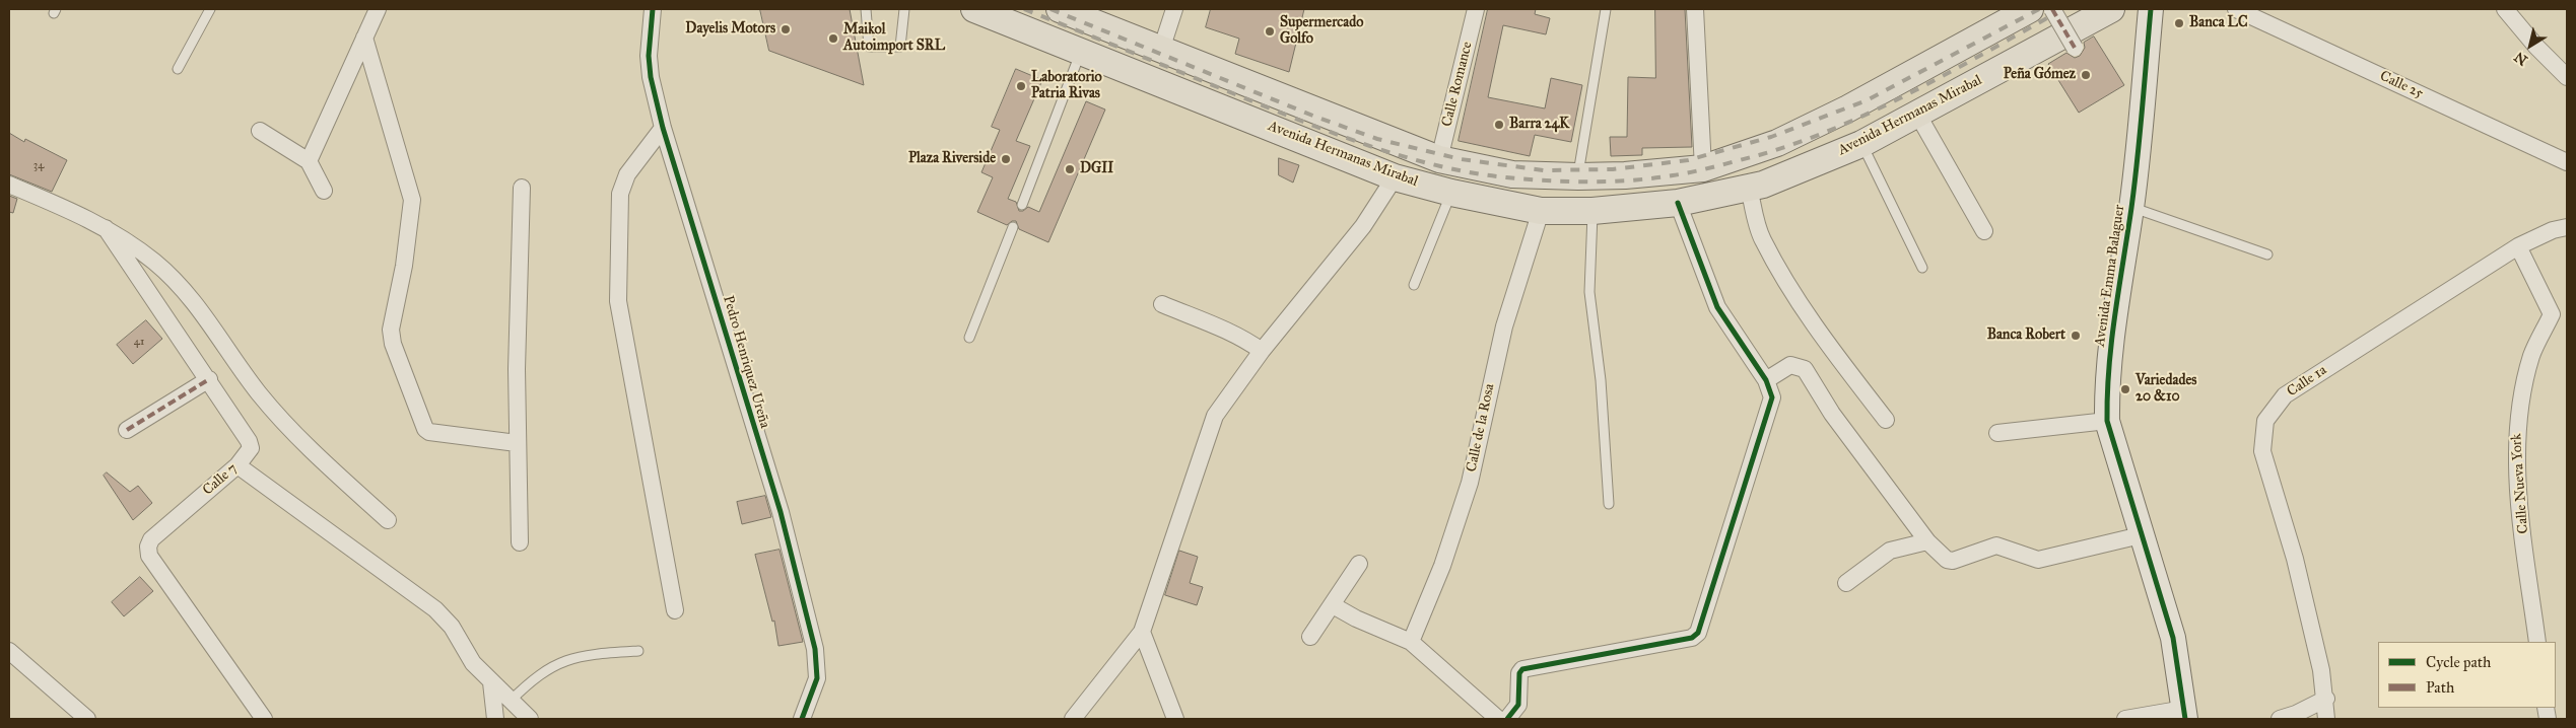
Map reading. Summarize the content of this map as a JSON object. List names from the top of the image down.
{
  "streets": {
    "main road": ["Avenida Hermanas Mirabal"],
    "street": [
      "Calle Romance",
      "Calle 25",
      "Avenida Emma Balaguer",
      "Pedro Henriquez Ureña",
      "Calle 1a",
      "Calle de la Rosa",
      "Calle 7",
      "Calle Nueva York"
    ]
  },
  "crossings": [
    ["Avenida Hermanas Mirabal", "Calle de la Rosa"],
    ["Calle 1a", "Calle Nueva York"]
  ],
  "places": [
    "Banca LC",
    "Dayelis Motors",
    "Supermercado Golfo",
    "Maikol Autoimport SRL",
    "Peña Gómez",
    "Laboratorio Patria Rivas",
    "Barra 24K",
    "Plaza Riverside",
    "DGII",
    "Banca Robert",
    "Variedades 20 &10"
  ],
  "house_numbers": ["34", "41"],
  "legend": ["Cycle path", "Path"],
  "north": "bottom left"
}
